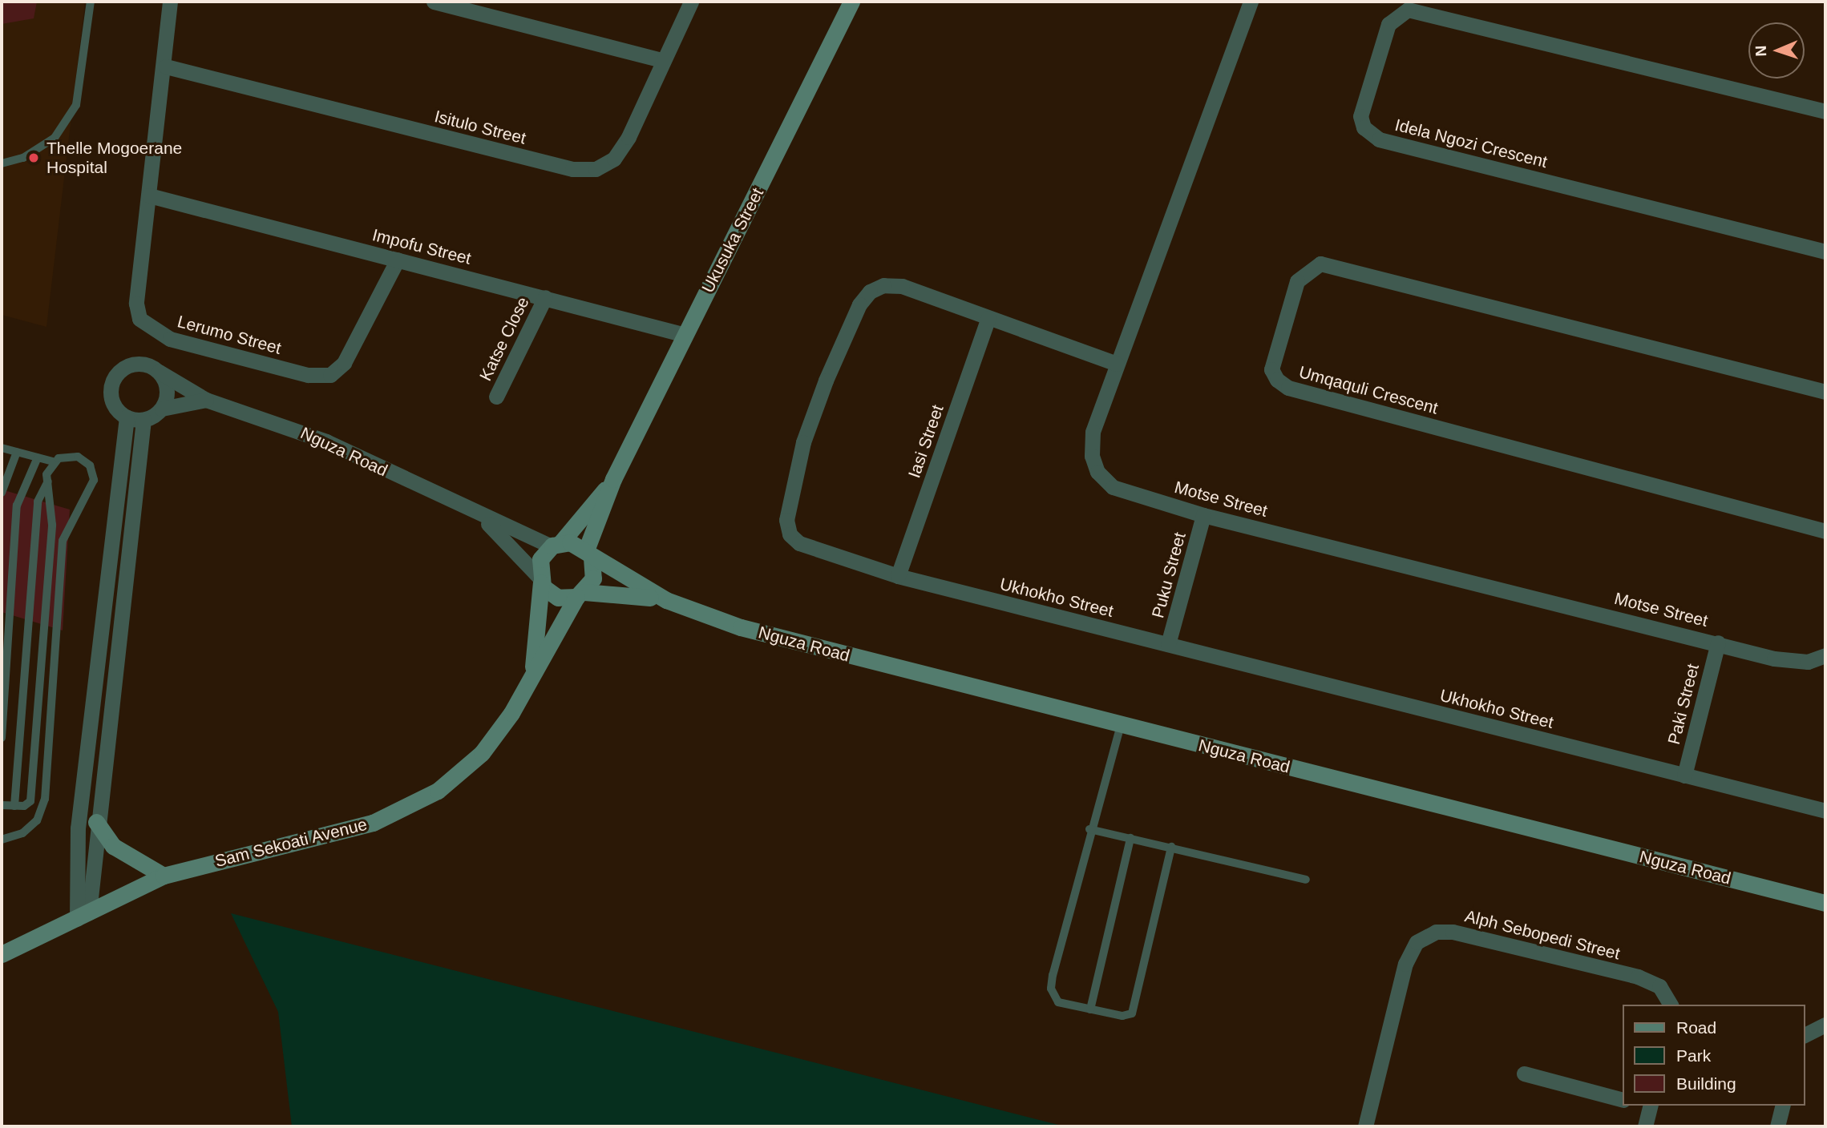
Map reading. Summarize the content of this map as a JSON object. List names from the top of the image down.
{
  "streets": {
    "street": [
      "Isitulo Street",
      "Idela Ngozi Crescent",
      "Ukusuka Street",
      "Impofu Street",
      "Lerumo Street",
      "Katse Close",
      "Umqaquli Crescent",
      "Iasi Street",
      "Nguza Road",
      "Motse Street",
      "Puku Street",
      "Ukhokho Street",
      "Paki Street",
      "Sam Sekoati Avenue",
      "Alph Sebopedi Street"
    ]
  },
  "crossings": [
    ["Isitulo Street", "Lerumo Street"],
    ["Ukusuka Street", "Impofu Street"],
    ["Ukusuka Street", "Nguza Road"],
    ["Ukusuka Street", "Sam Sekoati Avenue"],
    ["Impofu Street", "Lerumo Street"],
    ["Impofu Street", "Katse Close"],
    ["Iasi Street", "Ukhokho Street"],
    ["Nguza Road", "Sam Sekoati Avenue"],
    ["Motse Street", "Puku Street"],
    ["Motse Street", "Ukhokho Street"],
    ["Motse Street", "Paki Street"],
    ["Puku Street", "Ukhokho Street"],
    ["Ukhokho Street", "Paki Street"]
  ],
  "places": ["Thelle Mogoerane Hospital"],
  "legend": ["Road", "Park", "Building"],
  "north": "left"
}
